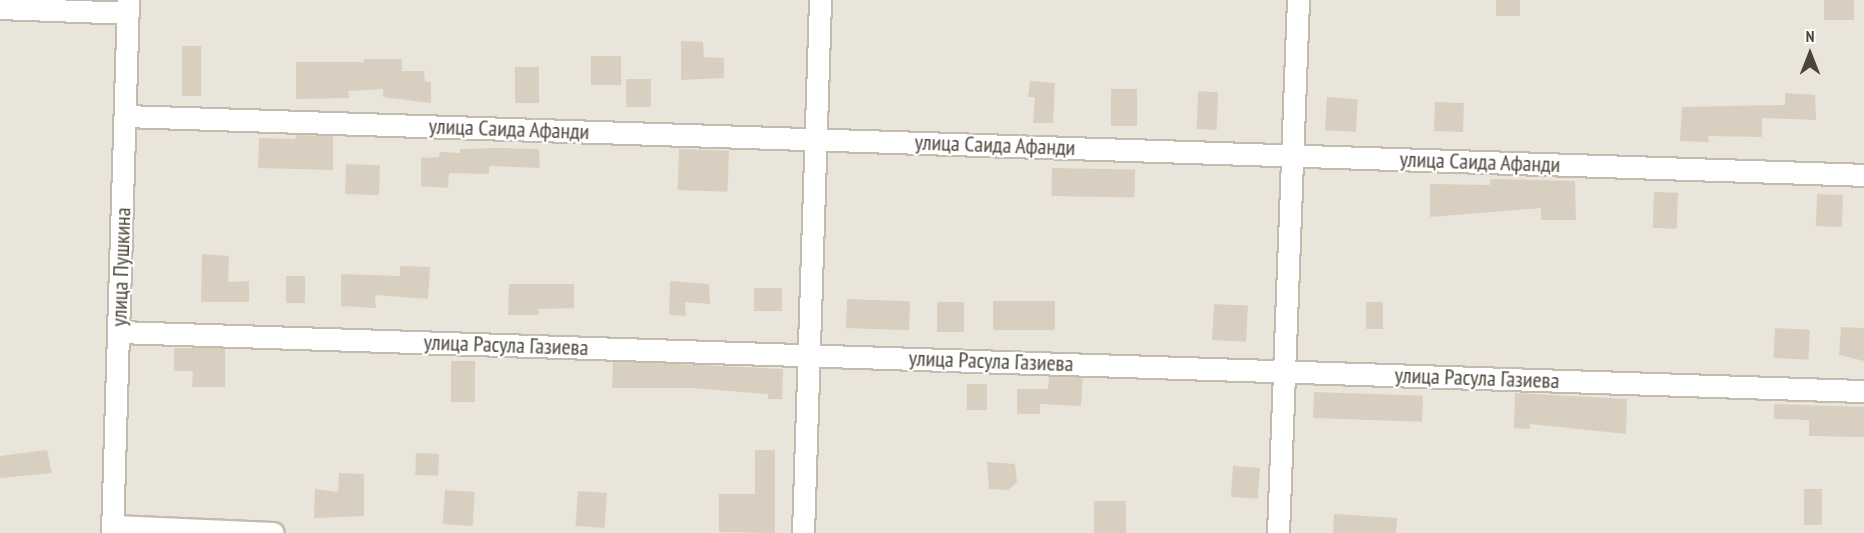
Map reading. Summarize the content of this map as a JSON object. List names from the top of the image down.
{
  "streets": {
    "street": ["улица Саида Афанди", "улица Пушкина", "улица Расула Газиева"]
  },
  "crossings": [
    ["улица Саида Афанди", "улица Пушкина"],
    ["улица Пушкина", "улица Расула Газиева"]
  ],
  "north": "top"
}
